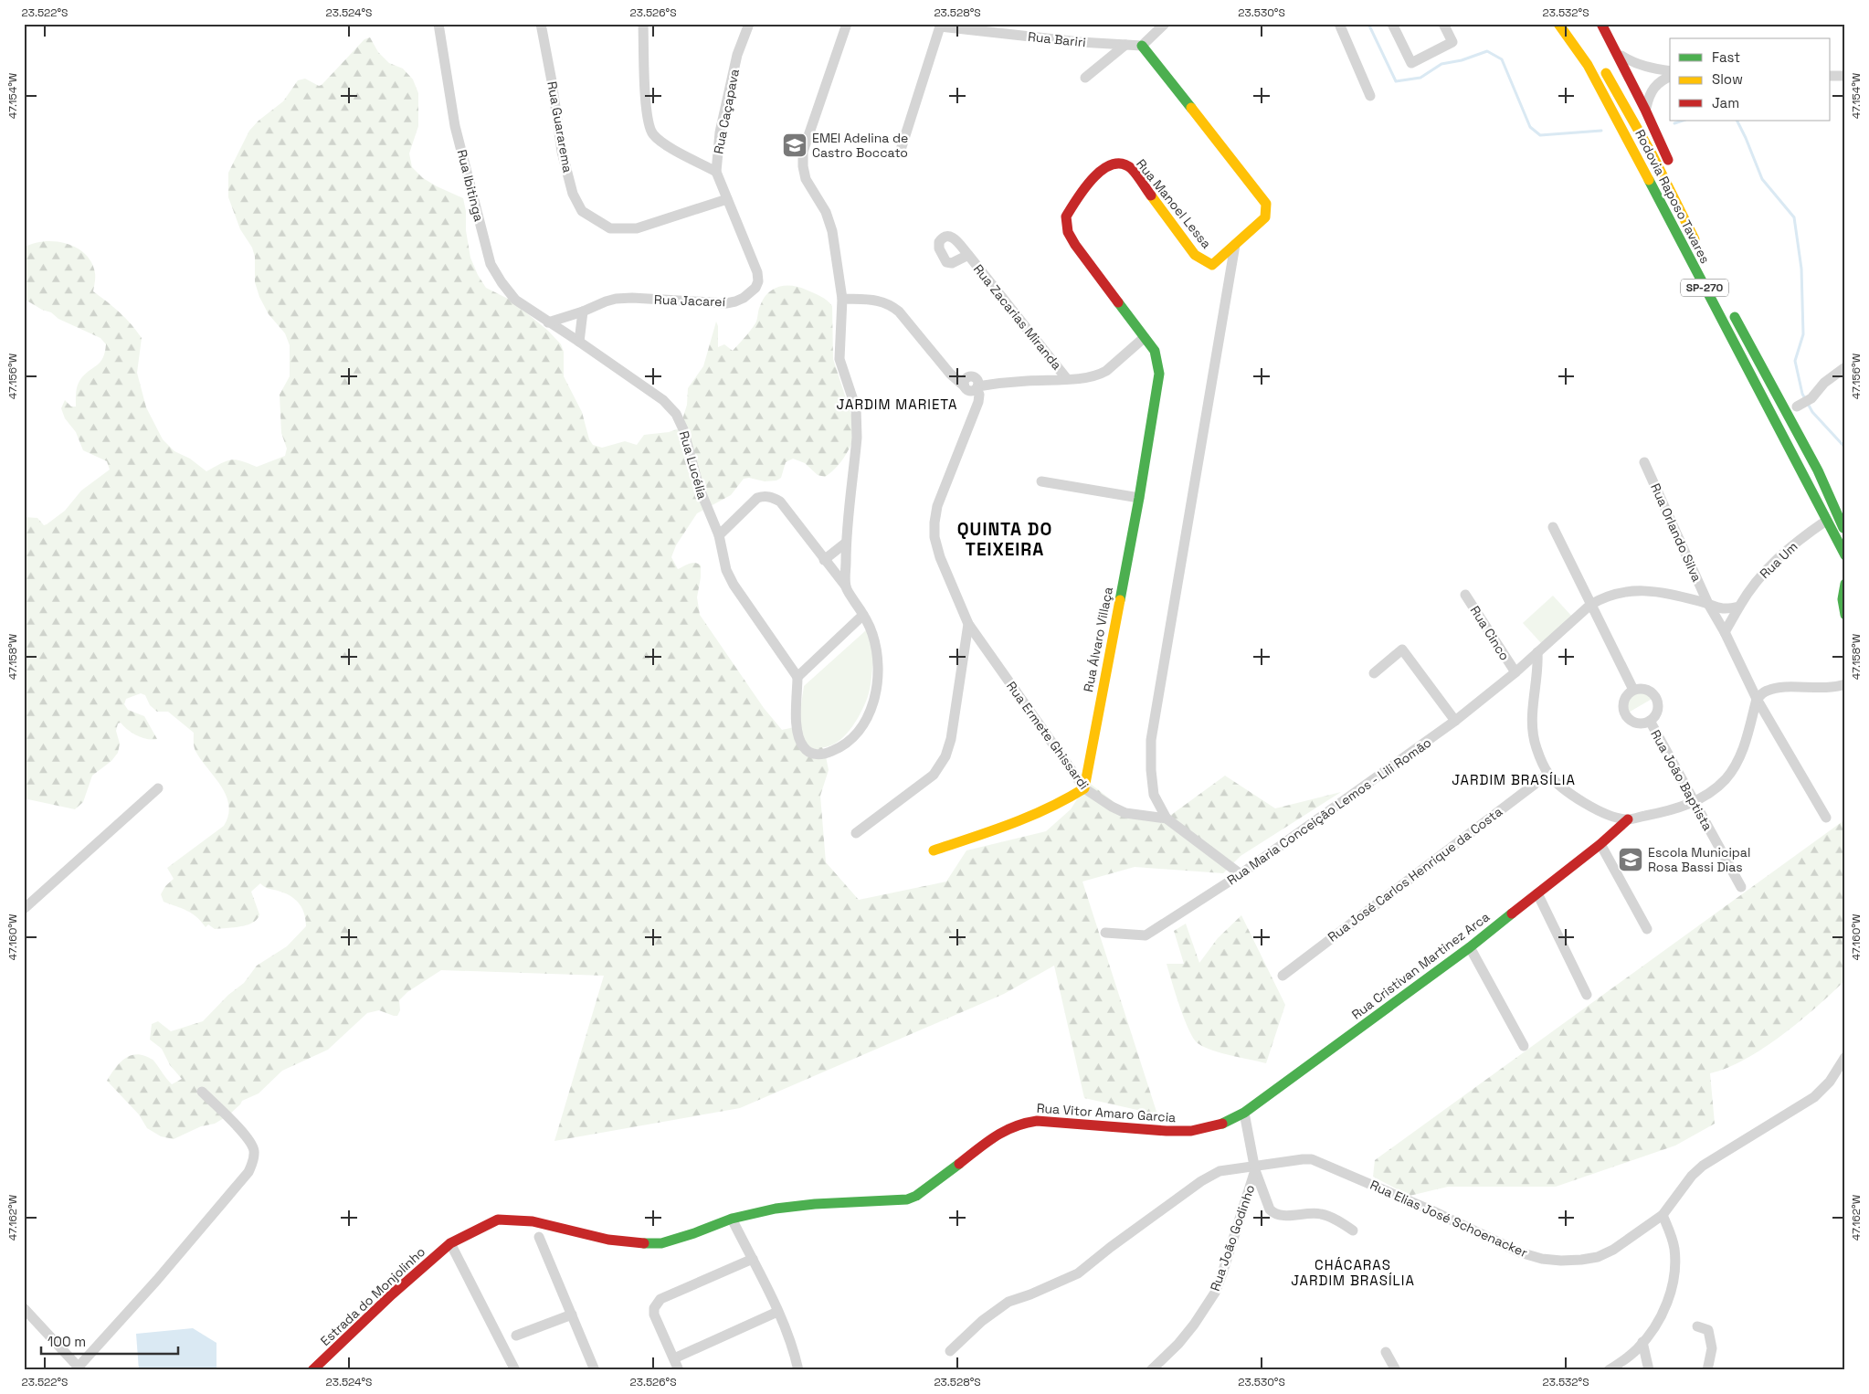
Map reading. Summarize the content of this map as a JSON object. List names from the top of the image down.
{
  "streets": {
    "main road": [
      "Rodovia Raposo Tavares",
      "Rua Manoel Lessa",
      "SP-270",
      "Rua Álvaro Villaça",
      "Rua Cristivan Martinez Arca",
      "Rua Vitor Amaro Garcia",
      "Estrada do Monjolinho"
    ],
    "street": [
      "Rua Bariri",
      "Rua Caçapava",
      "Rua Guararema",
      "Rua Ibitinga",
      "Rua Jacareí",
      "Rua Zacarias Miranda",
      "Rua Lucélia",
      "Rua Orlando Silva",
      "Rua Um",
      "Rua Cinco",
      "Rua Ermete Ghissardi",
      "Rua João Baptista",
      "Rua Maria Conceição Lemos - Lili Romão",
      "Rua José Carlos Henrique da Costa",
      "Rua Elias José Schoenacker",
      "Rua João Godinho"
    ]
  },
  "crossings": [
    ["Rua Bariri", "Rua Manoel Lessa"],
    ["Rua Caçapava", "Rua Guararema"],
    ["Rua Caçapava", "Rua Jacareí"],
    ["Rua Guararema", "Rua Jacareí"],
    ["Rua Ibitinga", "Rua Jacareí"],
    ["Rua Ibitinga", "Rua Lucélia"],
    ["Rodovia Raposo Tavares", "Rua Um"],
    ["Rua Manoel Lessa", "Rua Álvaro Villaça"],
    ["Rua Jacareí", "Rua Lucélia"],
    ["Rua Orlando Silva", "Rua Um"],
    ["Rua Orlando Silva", "Rua Maria Conceição Lemos - Lili Romão"],
    ["Rua Cinco", "Rua Maria Conceição Lemos - Lili Romão"],
    ["Rua Álvaro Villaça", "Rua Ermete Ghissardi"],
    ["Rua Ermete Ghissardi", "Rua Maria Conceição Lemos - Lili Romão"],
    ["Rua Cristivan Martinez Arca", "Rua Vitor Amaro Garcia"],
    ["Rua Cristivan Martinez Arca", "Rua João Godinho"],
    ["Rua Vitor Amaro Garcia", "Estrada do Monjolinho"],
    ["Rua Elias José Schoenacker", "Rua João Godinho"]
  ],
  "districts": [
    "JARDIM MARIETA",
    "QUINTA DO TEIXEIRA",
    "JARDIM BRASÍLIA",
    "CHÁCARAS JARDIM BRASÍLIA"
  ],
  "places": {
    "school or university": ["EMEI Adelina de Castro Boccato", "Escola Municipal Rosa Bassi Dias"]
  },
  "legend": ["Fast", "Slow", "Jam"],
  "scale_bar": "100 m",
  "coordinates": [
    "23.522°S",
    "23.524°S",
    "23.526°S",
    "23.528°S",
    "23.530°S",
    "23.532°S",
    "47.154°W",
    "47.156°W",
    "47.158°W",
    "47.160°W",
    "47.162°W"
  ]
}
